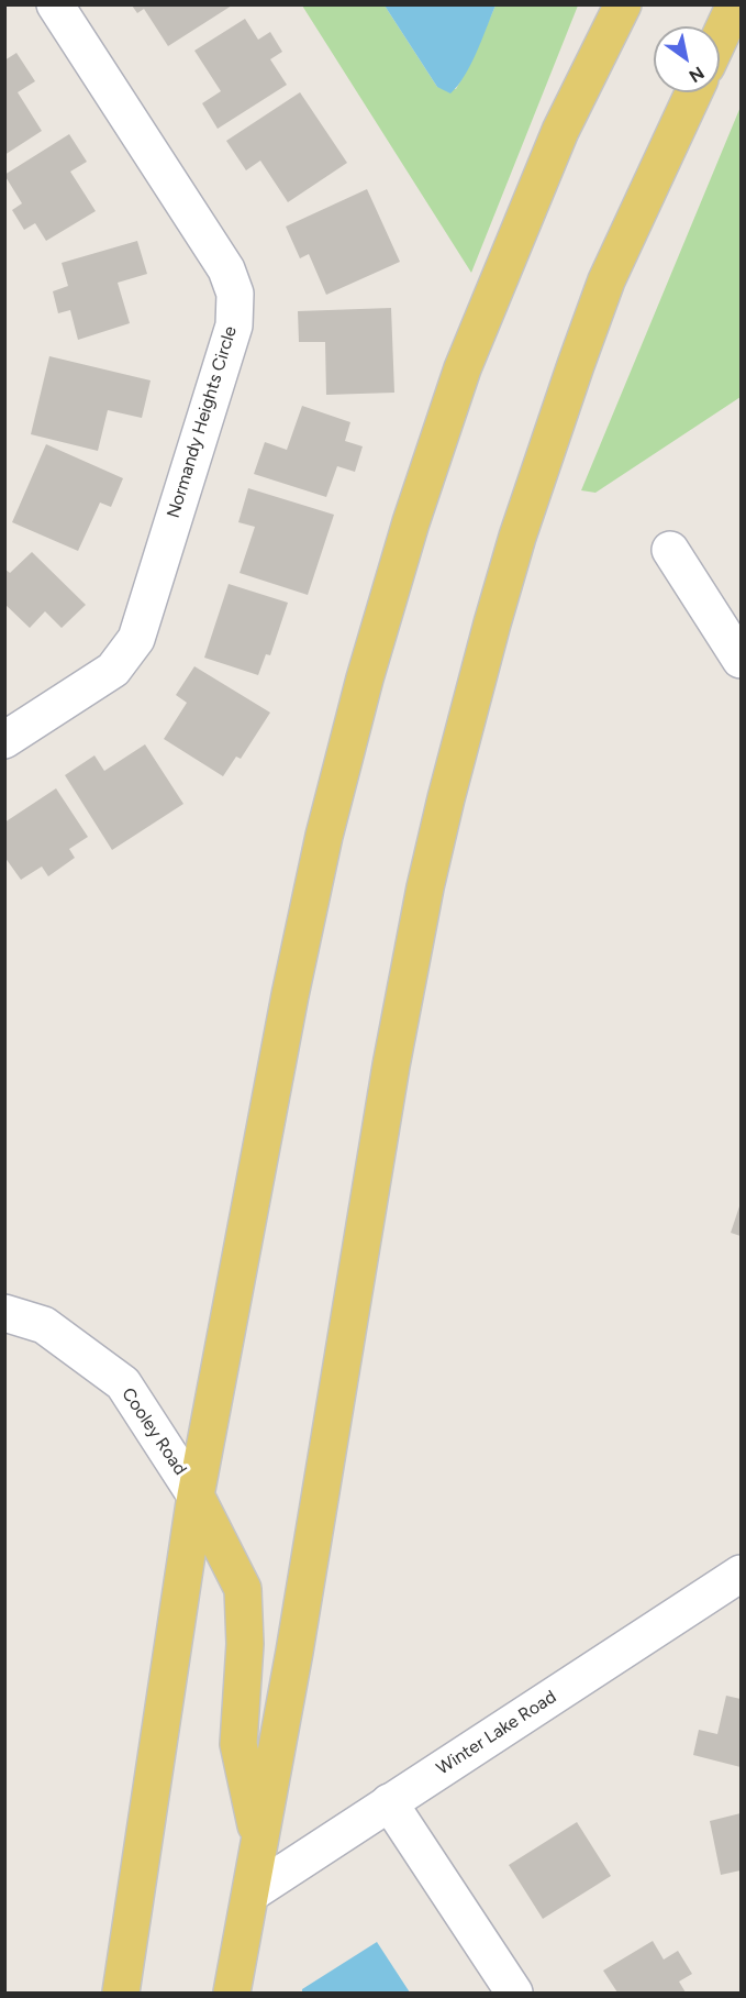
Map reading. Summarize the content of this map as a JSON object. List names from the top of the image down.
{
  "streets": {
    "street": ["Normandy Heights Circle", "Cooley Road", "Winter Lake Road"]
  },
  "north": "bottom right"
}
